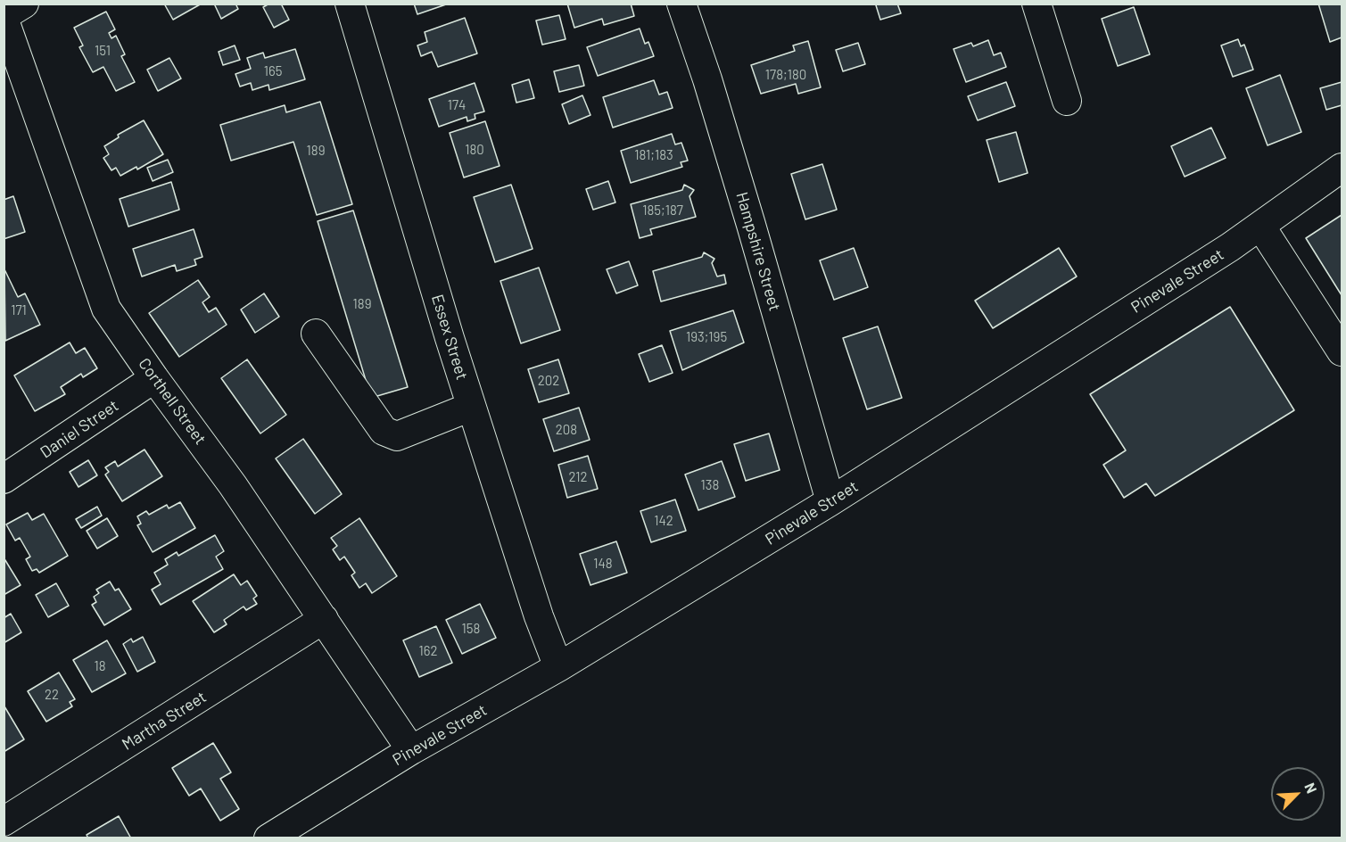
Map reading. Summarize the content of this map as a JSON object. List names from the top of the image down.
{
  "streets": {
    "street": [
      "Hampshire Street",
      "Pinevale Street",
      "Essex Street",
      "Corthell Street",
      "Daniel Street",
      "Martha Street"
    ]
  },
  "crossings": [
    ["Hampshire Street", "Pinevale Street"],
    ["Pinevale Street", "Essex Street"],
    ["Pinevale Street", "Corthell Street"],
    ["Corthell Street", "Daniel Street"],
    ["Corthell Street", "Martha Street"]
  ],
  "house_numbers": [
    "151",
    "165",
    "178;180",
    "174",
    "180",
    "189",
    "181;183",
    "185;187",
    "189",
    "171",
    "193;195",
    "202",
    "208",
    "212",
    "138",
    "142",
    "148",
    "158",
    "162",
    "18",
    "22"
  ],
  "north": "top right"
}
